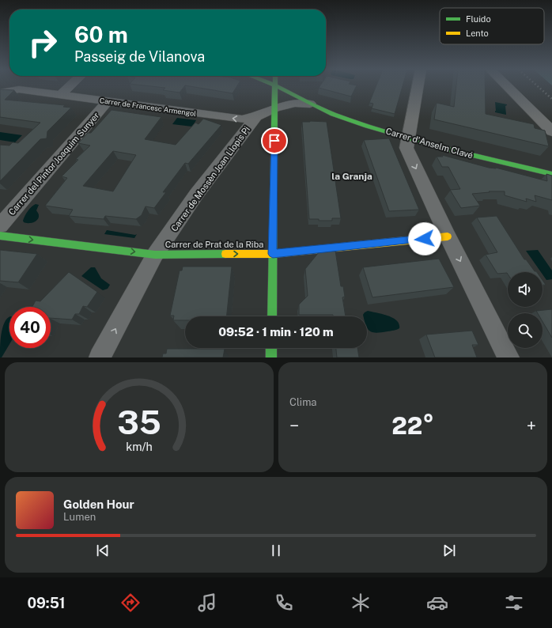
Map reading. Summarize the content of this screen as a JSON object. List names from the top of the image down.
{
  "streets": {
    "street": [
      "Carrer de Francesc Armengol",
      "Carrer d'Anselm Clavé",
      "Carrer del Pintor Joaquim Sunyer",
      "Carrer de Mossèn Joan Llopis Pi",
      "Carrer de Prat de la Riba"
    ]
  },
  "crossings": [
    ["Carrer de Francesc Armengol", "Carrer d'Anselm Clavé"],
    ["Carrer de Francesc Armengol", "Carrer del Pintor Joaquim Sunyer"],
    ["Carrer de Francesc Armengol", "Carrer de Mossèn Joan Llopis Pi"],
    ["Carrer de Mossèn Joan Llopis Pi", "Carrer de Prat de la Riba"]
  ],
  "one_way": ["Carrer de Francesc Armengol", "Carrer de Mossèn Joan Llopis Pi", "Carrer de Prat de la Riba"],
  "districts": ["la Granja"],
  "legend": ["Fluido", "Lento"],
  "page": {
    "turn": ["60 m", "Passeig de Vilanova"],
    "limit": "40",
    "trip": "09:52 · 1 min · 120 m",
    "tile": "Clima",
    "heat": ["−", "22°", "+"],
    "song": ["Golden Hour", "Lumen"],
    "tabs": "09:51",
    "gauge": ["35", "km/h"]
  }
}
